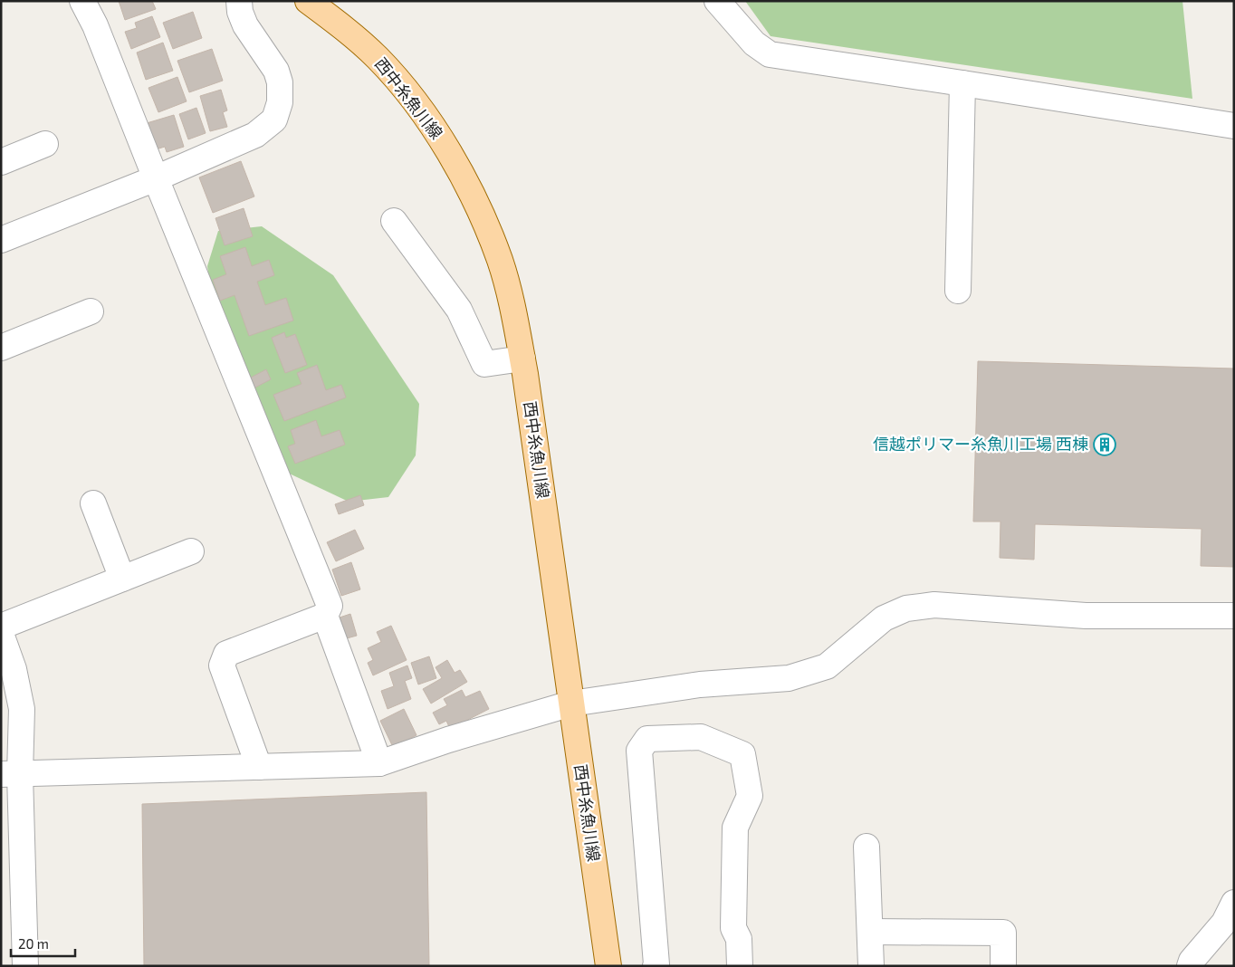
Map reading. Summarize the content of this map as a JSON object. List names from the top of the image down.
{
  "streets": {
    "main road": ["西中糸魚川線"]
  },
  "places": {
    "building": ["信越ポリマー糸魚川工場 西棟"]
  },
  "scale_bar": "20 m"
}
